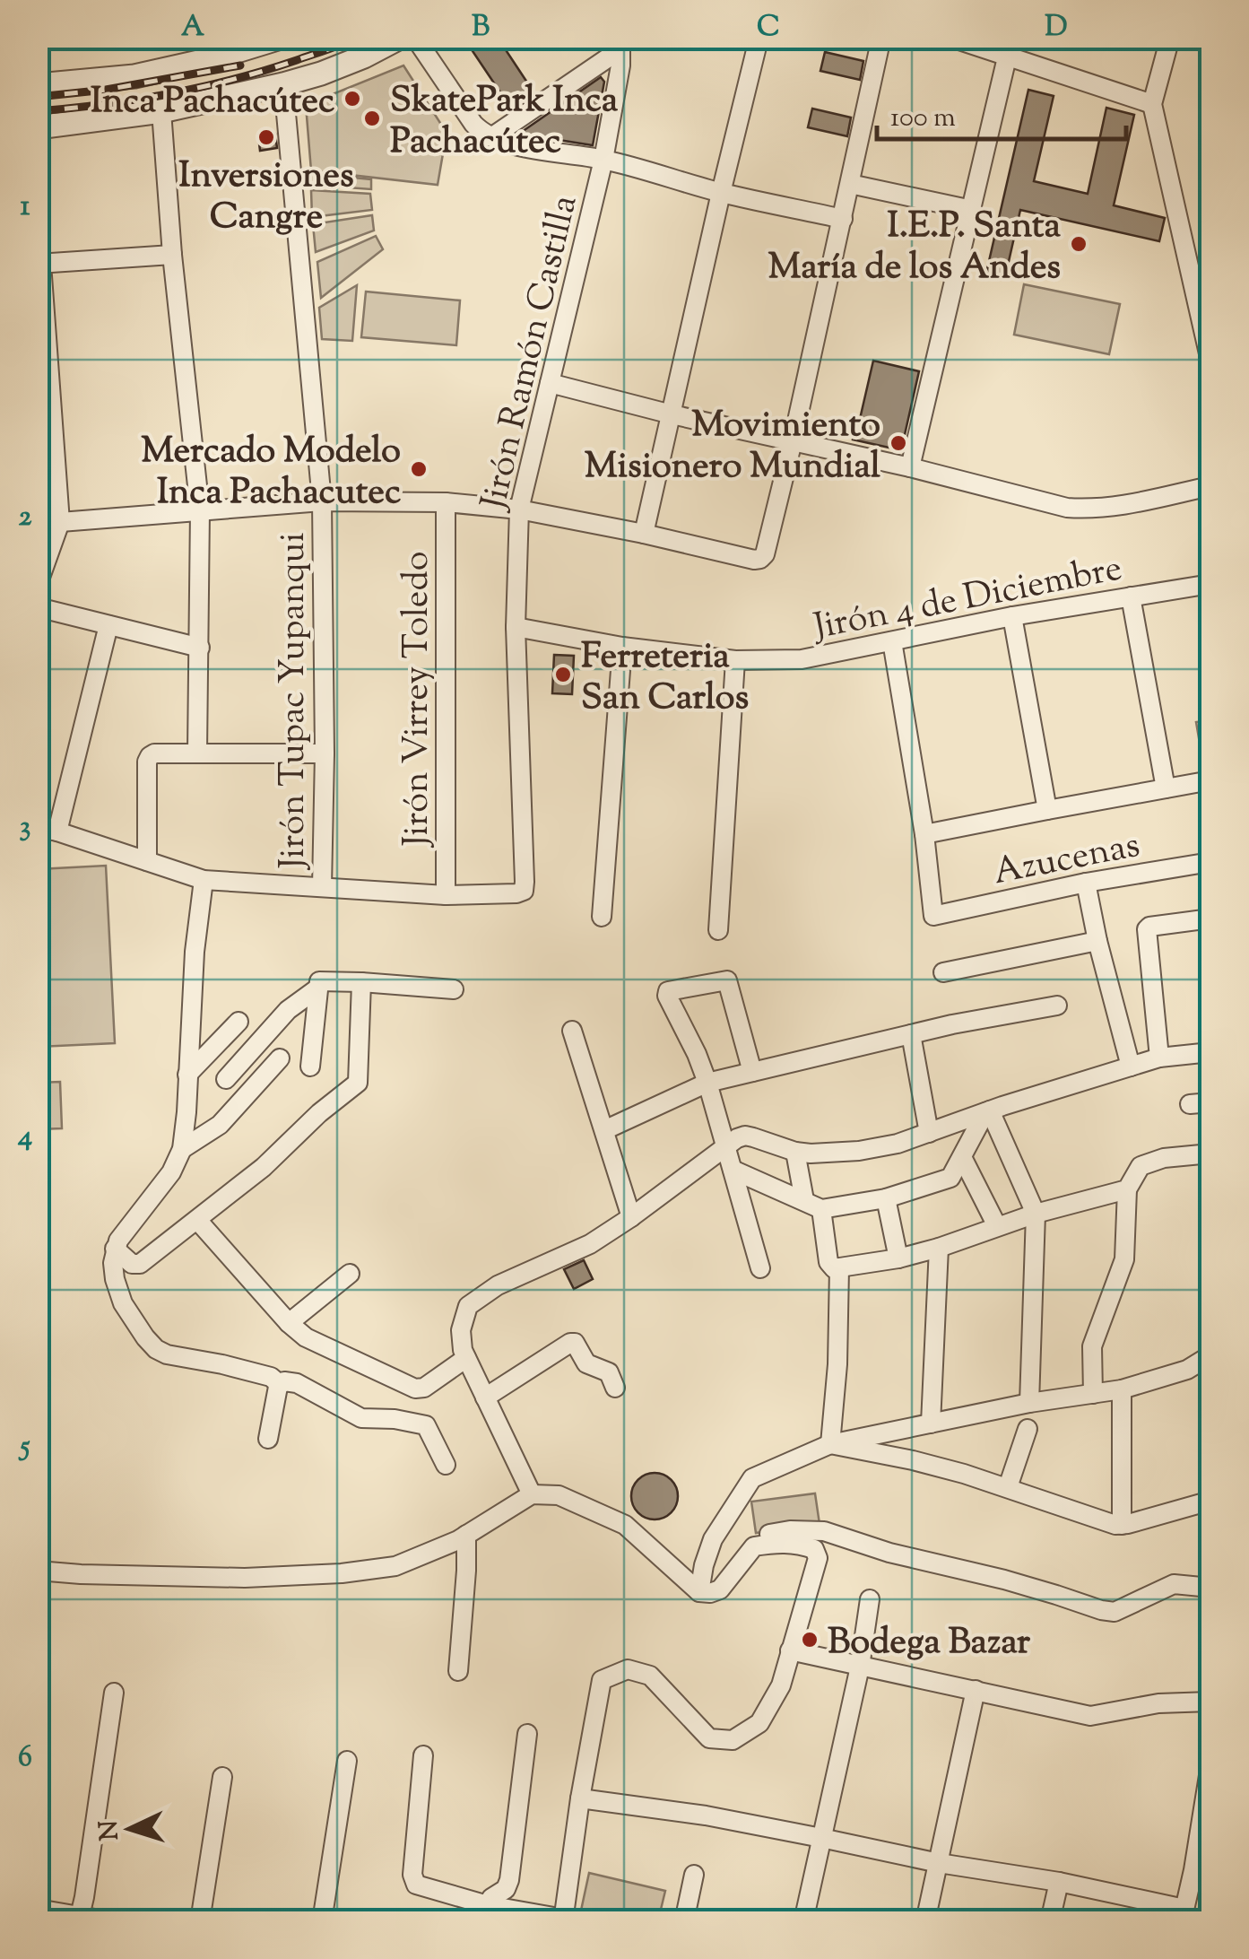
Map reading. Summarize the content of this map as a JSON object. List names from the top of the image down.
{
  "streets": {
    "street": [
      "Jirón Ramón Castilla",
      "Jirón 4 de Diciembre",
      "Jirón Virrey Toledo",
      "Jirón Tupac Yupanqui",
      "Azucenas"
    ]
  },
  "crossings": [
    ["Jirón Ramón Castilla", "Jirón 4 de Diciembre"],
    ["Jirón Ramón Castilla", "Jirón Virrey Toledo"]
  ],
  "places": [
    "Inca Pachacútec",
    "SkatePark Inca Pachacútec",
    "Inversiones Cangre",
    "I.E.P. Santa María de los Andes",
    "Movimiento Misionero Mundial",
    "Mercado Modelo Inca Pachacutec",
    "Ferreteria San Carlos",
    "Bodega Bazar"
  ],
  "scale_bar": "100 m",
  "north": "left",
  "grid": {
    "columns": [
      "A",
      "B",
      "C",
      "D"
    ],
    "rows": [
      "1",
      "2",
      "3",
      "4",
      "5",
      "6"
    ]
  }
}
